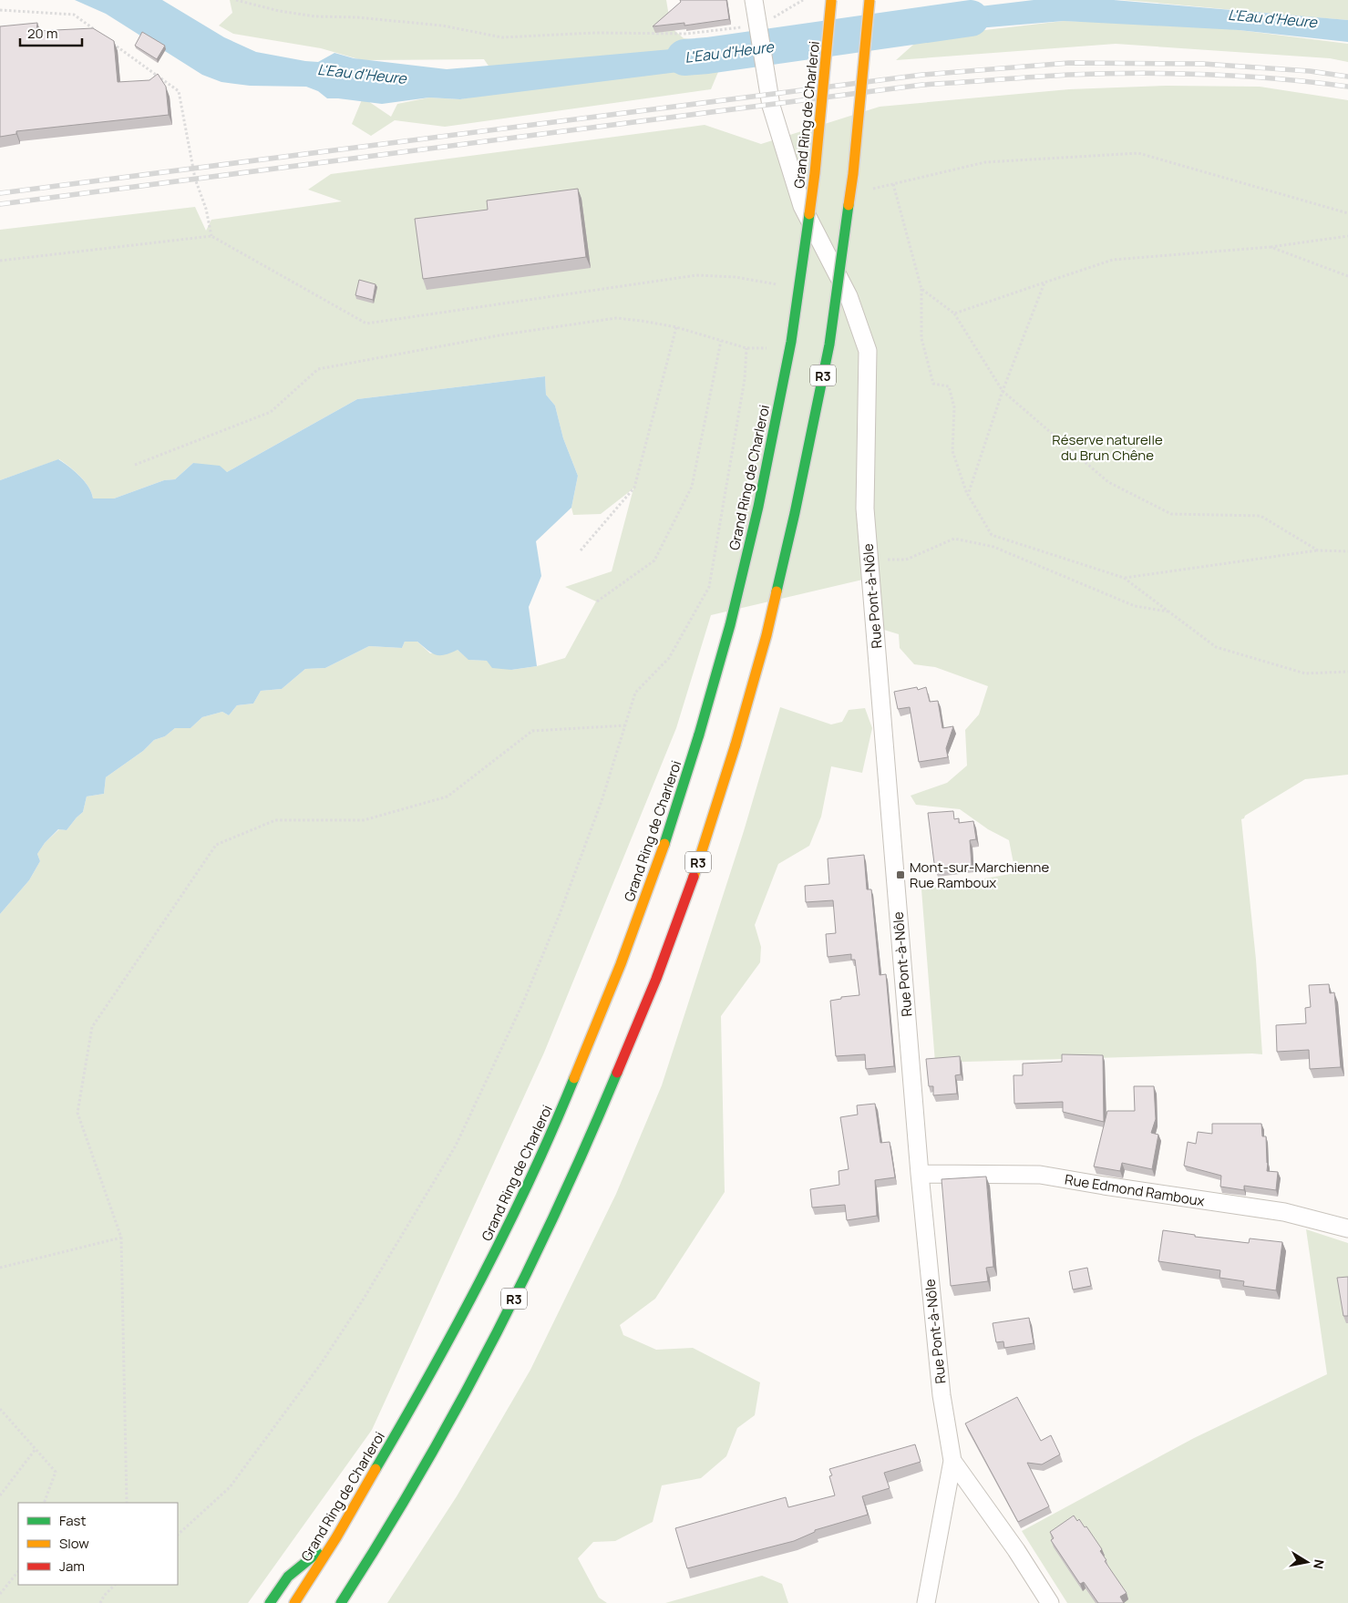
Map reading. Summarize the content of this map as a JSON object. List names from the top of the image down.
{
  "streets": {
    "highway": ["Grand Ring de Charleroi", "R3"],
    "street": ["Rue Pont-à-Nôle", "Rue Edmond Ramboux"]
  },
  "crossings": [
    ["Rue Pont-à-Nôle", "Rue Edmond Ramboux"]
  ],
  "water": ["L'Eau d'Heure"],
  "parks": ["Réserve naturelle du Brun Chêne"],
  "places": {
    "transit": ["Mont-sur-Marchienne Rue Ramboux"]
  },
  "legend": ["Fast", "Slow", "Jam"],
  "scale_bar": "20 m",
  "north": "right"
}
